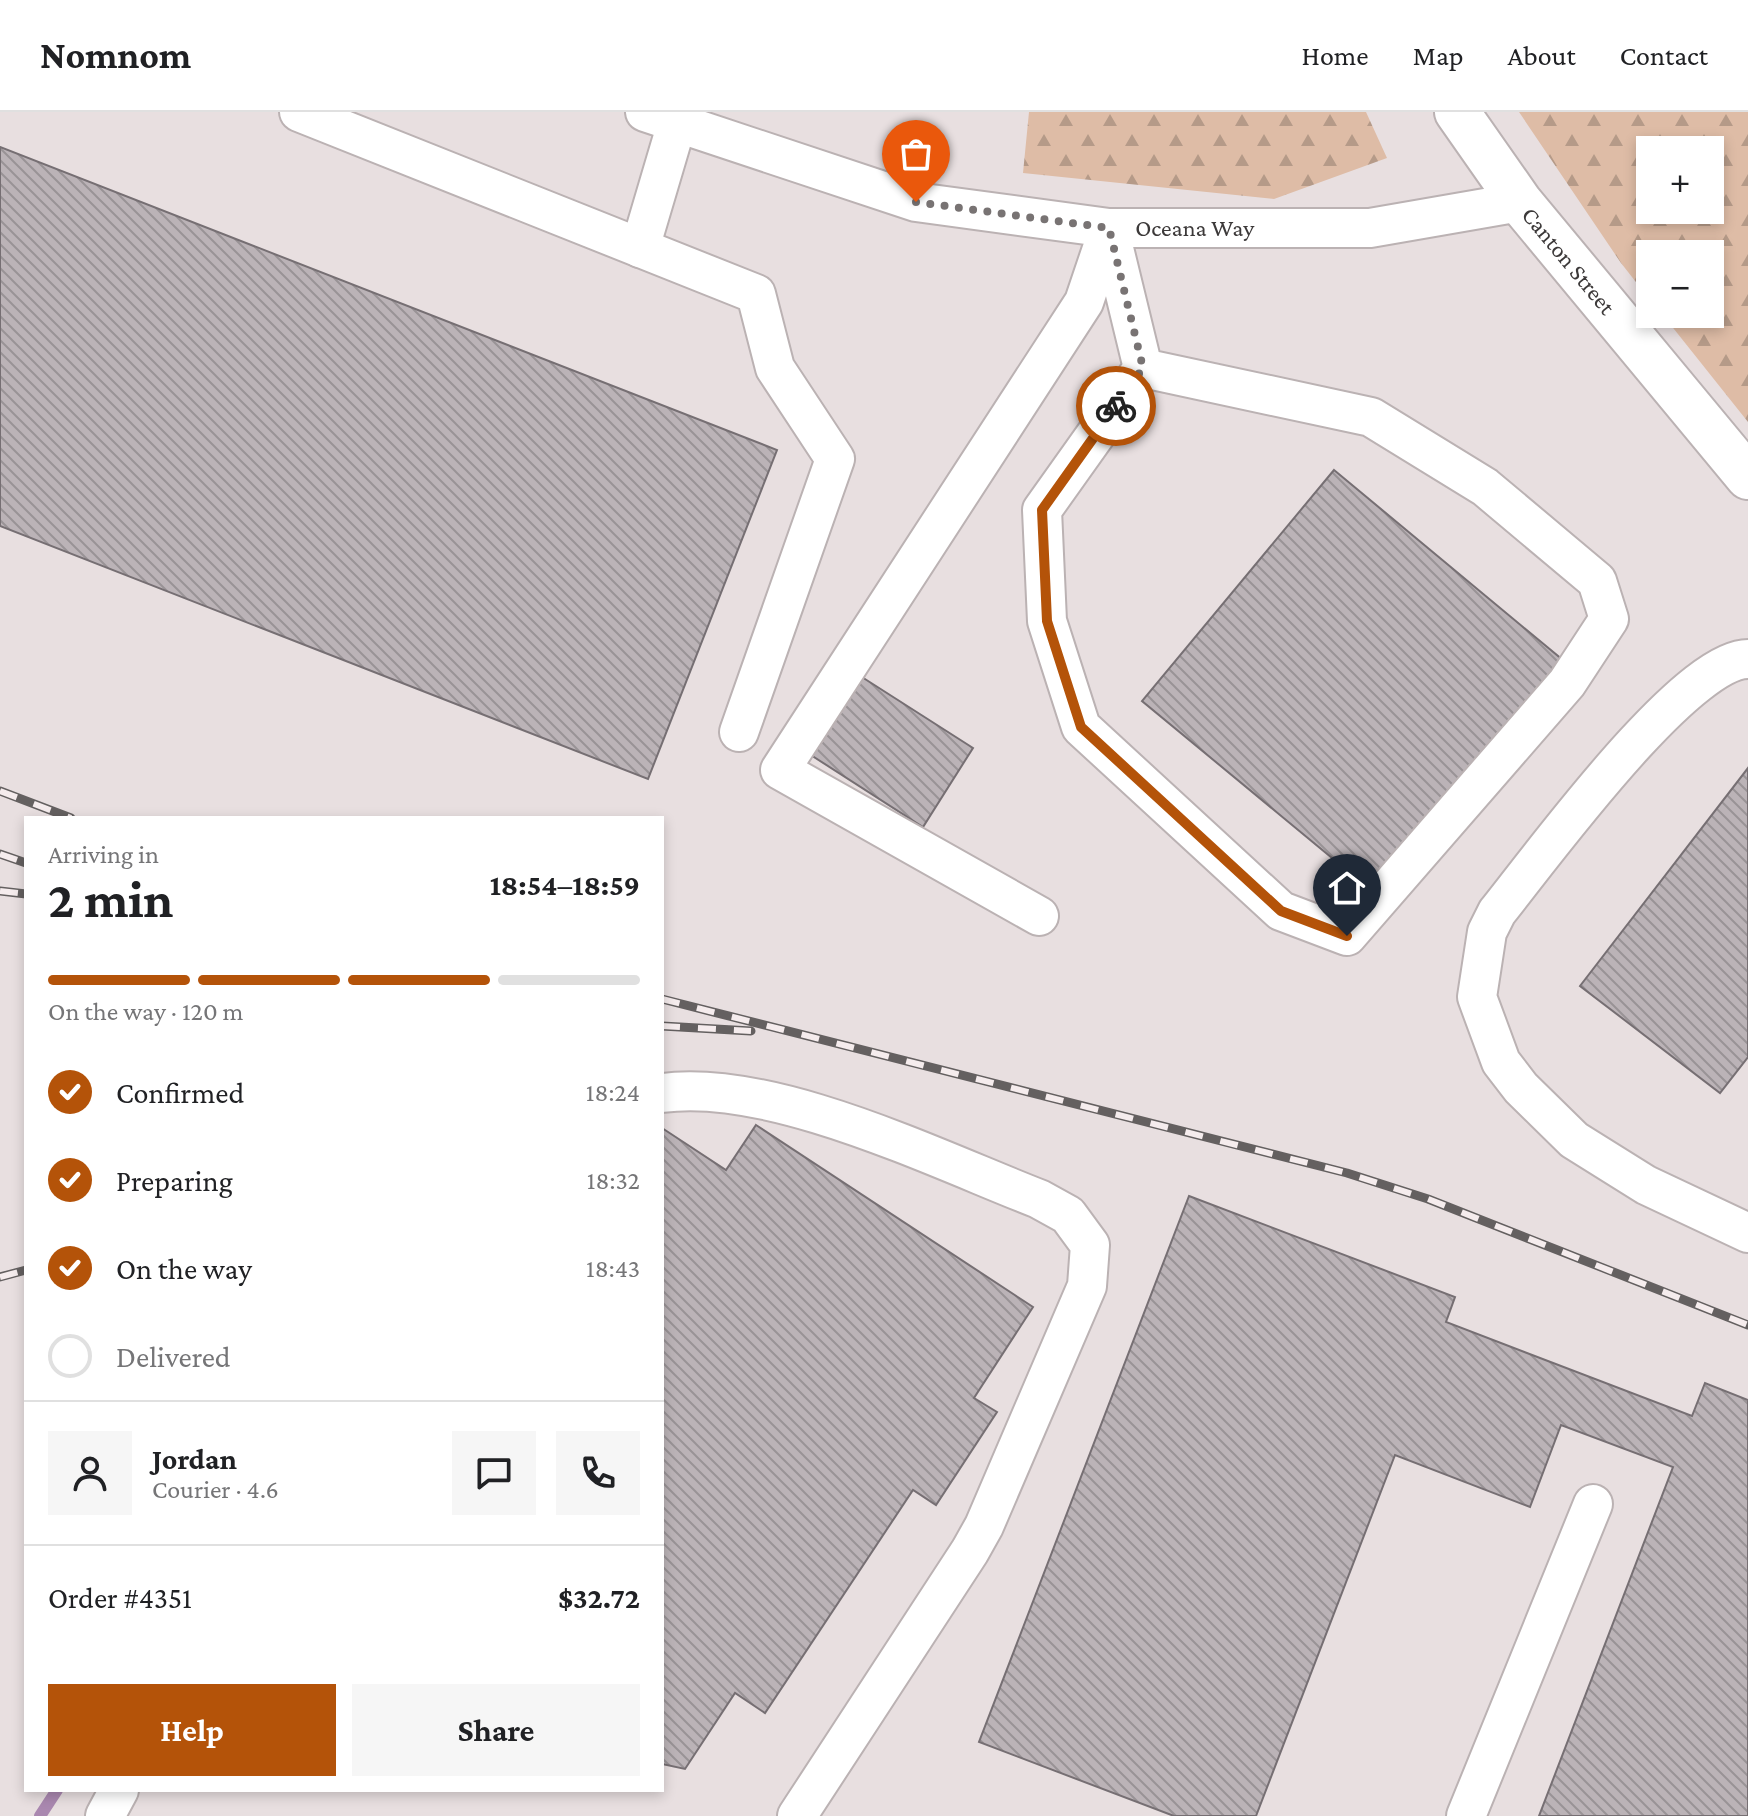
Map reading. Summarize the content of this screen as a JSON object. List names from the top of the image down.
{
  "streets": {
    "main road": ["Canton Street"],
    "lane": ["Oceana Way"]
  },
  "crossings": [
    ["Oceana Way", "Canton Street"]
  ],
  "page": {
    "header": "Nomnom",
    "nav": [
      "Home",
      "Map",
      "About",
      "Contact"
    ],
    "map_buttons": ["+", "−"],
    "heading": ["2 min", "Arriving in", "18:54–18:59"],
    "panel": [
      "Jordan",
      "Courier · 4.6",
      "Order #4351",
      "$32.72"
    ],
    "bar": "On the way · 120 m",
    "list": [
      ["Confirmed", "18:24"],
      ["Preparing", "18:32"],
      ["On the way", "18:43"],
      "Delivered"
    ],
    "buttons": ["Help", "Share"]
  }
}
